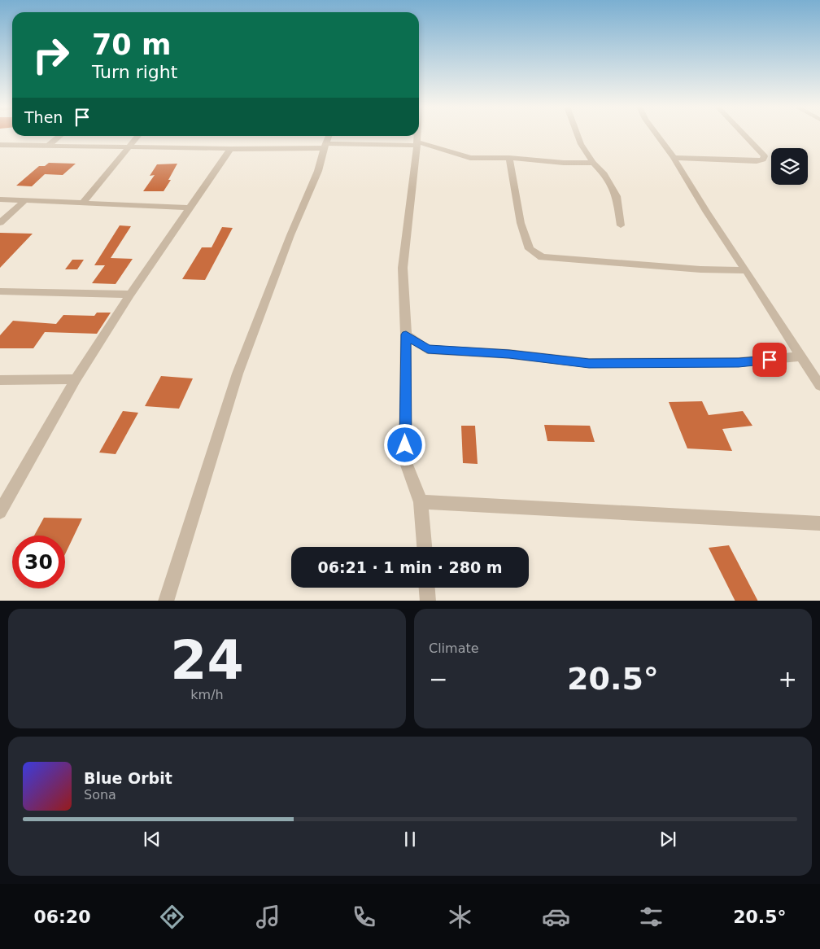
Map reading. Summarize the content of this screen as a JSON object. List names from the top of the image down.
{
  "page": {
    "turn": ["70 m", "Turn right"],
    "then": "Then",
    "limit": "30",
    "trip": "06:21 · 1 min · 280 m",
    "tile": [
      ["24", "km/h"],
      "Climate"
    ],
    "heat": ["−", "20.5°", "+"],
    "song": ["Blue Orbit", "Sona"],
    "tabs": ["06:20", "20.5°"]
  }
}
